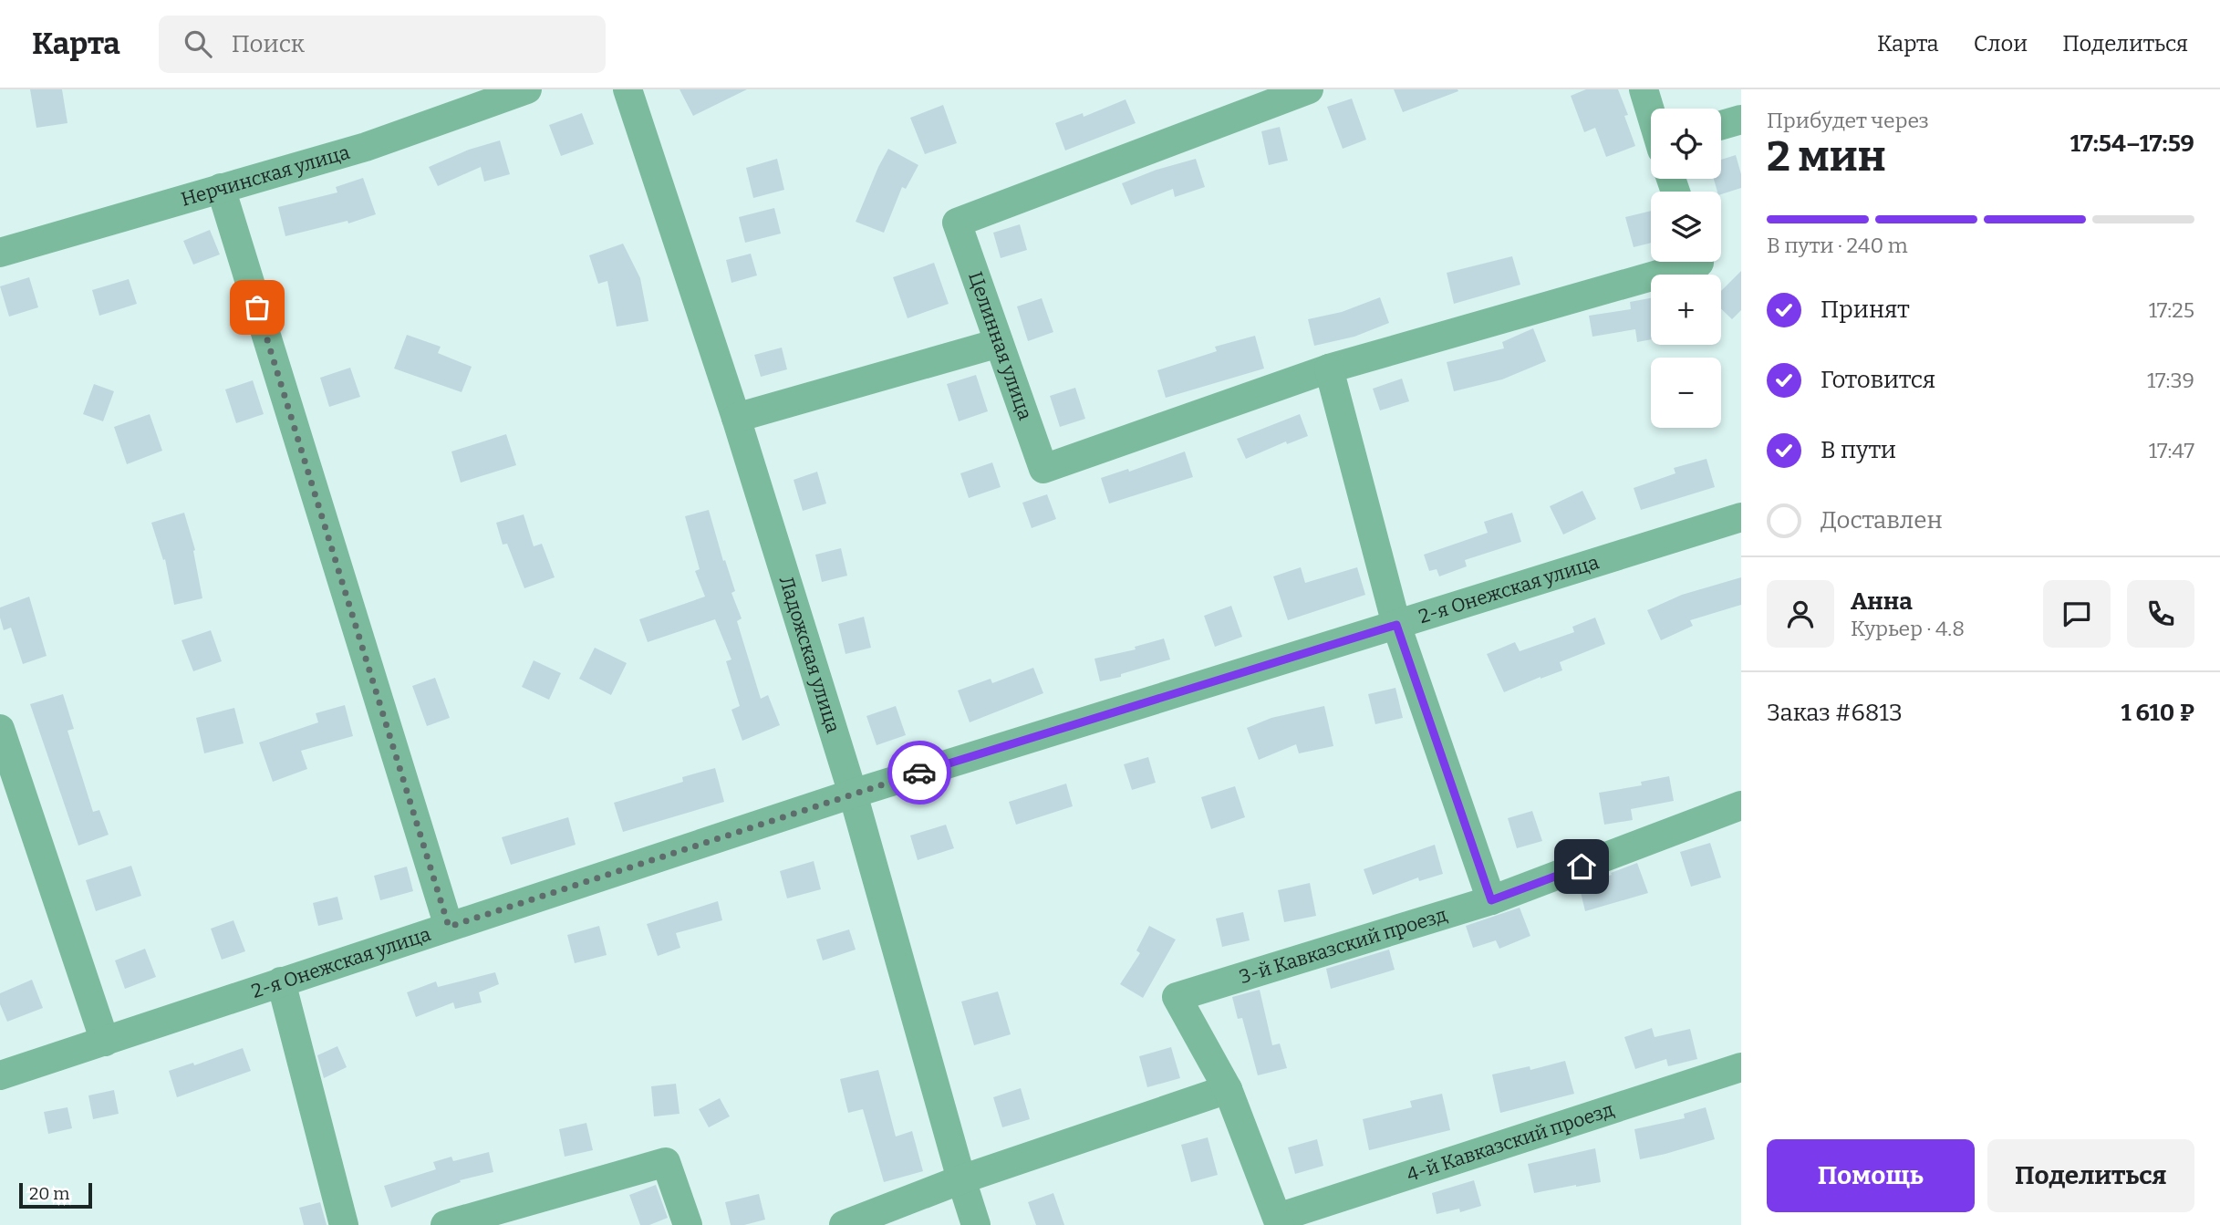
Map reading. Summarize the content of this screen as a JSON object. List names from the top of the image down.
{
  "streets": {
    "street": [
      "Нерчинская улица",
      "Целинная улица",
      "2-я Онежская улица",
      "Ладожская улица",
      "3-й Кавказский проезд",
      "4-й Кавказский проезд"
    ]
  },
  "crossings": [
    ["2-я Онежская улица", "Ладожская улица"],
    ["3-й Кавказский проезд", "4-й Кавказский проезд"]
  ],
  "scale_bar": "20 m",
  "page": {
    "header": "Карта",
    "search": "Поиск",
    "nav": ["Карта", "Слои", "Поделиться"],
    "heading": ["2 мин", "Прибудет через", "17:54–17:59"],
    "panel": [
      "Анна",
      "Курьер · 4.8",
      "Заказ #6813",
      "1 610 ₽"
    ],
    "map_buttons": ["+", "−"],
    "bar": "В пути · 240 m",
    "list": [
      ["Принят", "17:25"],
      ["Готовится", "17:39"],
      ["В пути", "17:47"],
      "Доставлен"
    ],
    "buttons": ["Помощь", "Поделиться"],
    "scale": "20 m"
  }
}
